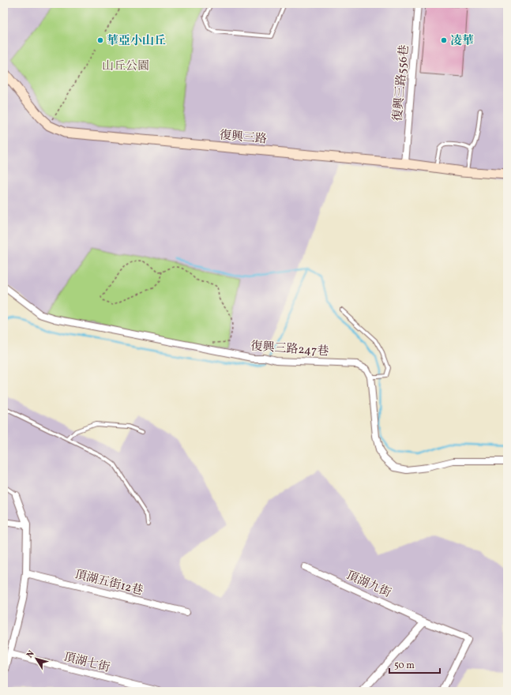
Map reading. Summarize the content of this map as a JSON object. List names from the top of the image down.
{
  "streets": {
    "street": [
      "復興三路556巷",
      "復興三路",
      "復興三路247巷",
      "頂湖五街12巷",
      "頂湖九街",
      "頂湖七街"
    ]
  },
  "crossings": [
    ["復興三路556巷", "復興三路"]
  ],
  "parks": ["山丘公園"],
  "places": ["華亞小山丘", "凌華"],
  "scale_bar": "50 m",
  "north": "top left"
}
